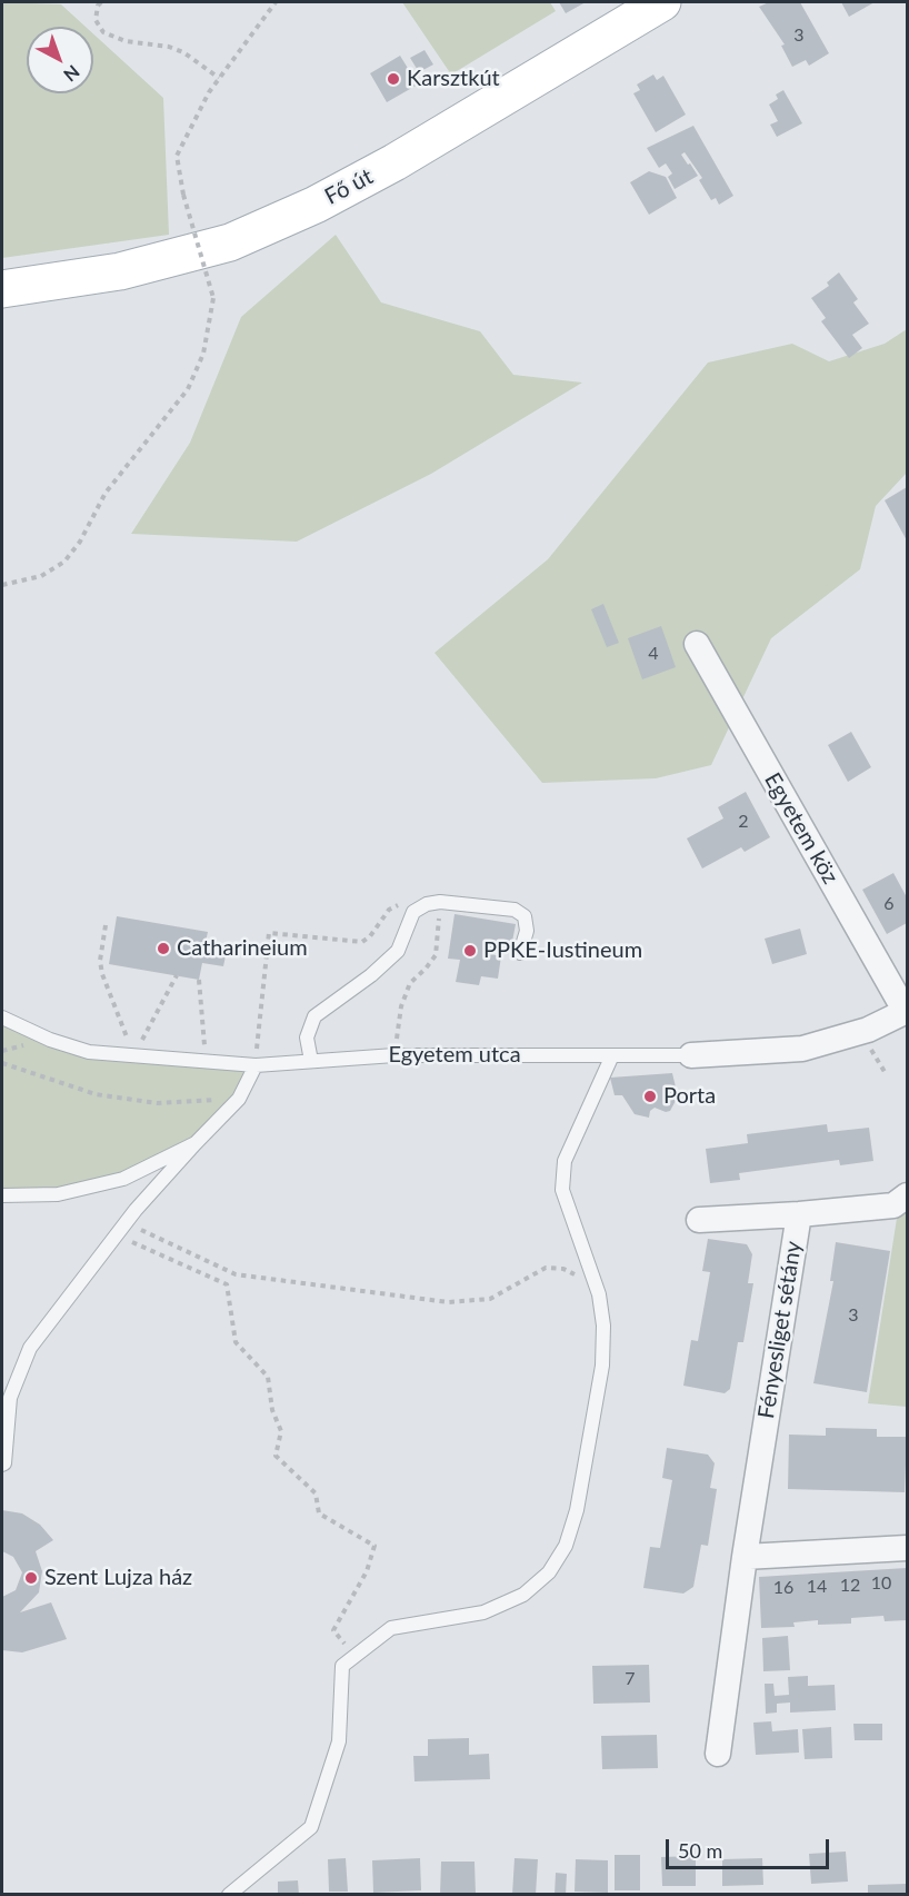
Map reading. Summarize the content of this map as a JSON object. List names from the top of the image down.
{
  "streets": {
    "main road": ["Fő út"],
    "street": ["Egyetem köz", "Egyetem utca", "Fényesliget sétány"]
  },
  "crossings": [
    ["Egyetem köz", "Egyetem utca"]
  ],
  "places": [
    "Karsztkút",
    "Catharineium",
    "PPKE-Iustineum",
    "Porta",
    "Szent Lujza ház"
  ],
  "house_numbers": [
    "3",
    "4",
    "2",
    "6",
    "3",
    "10",
    "12",
    "14",
    "16",
    "7"
  ],
  "scale_bar": "50 m",
  "north": "bottom right"
}
